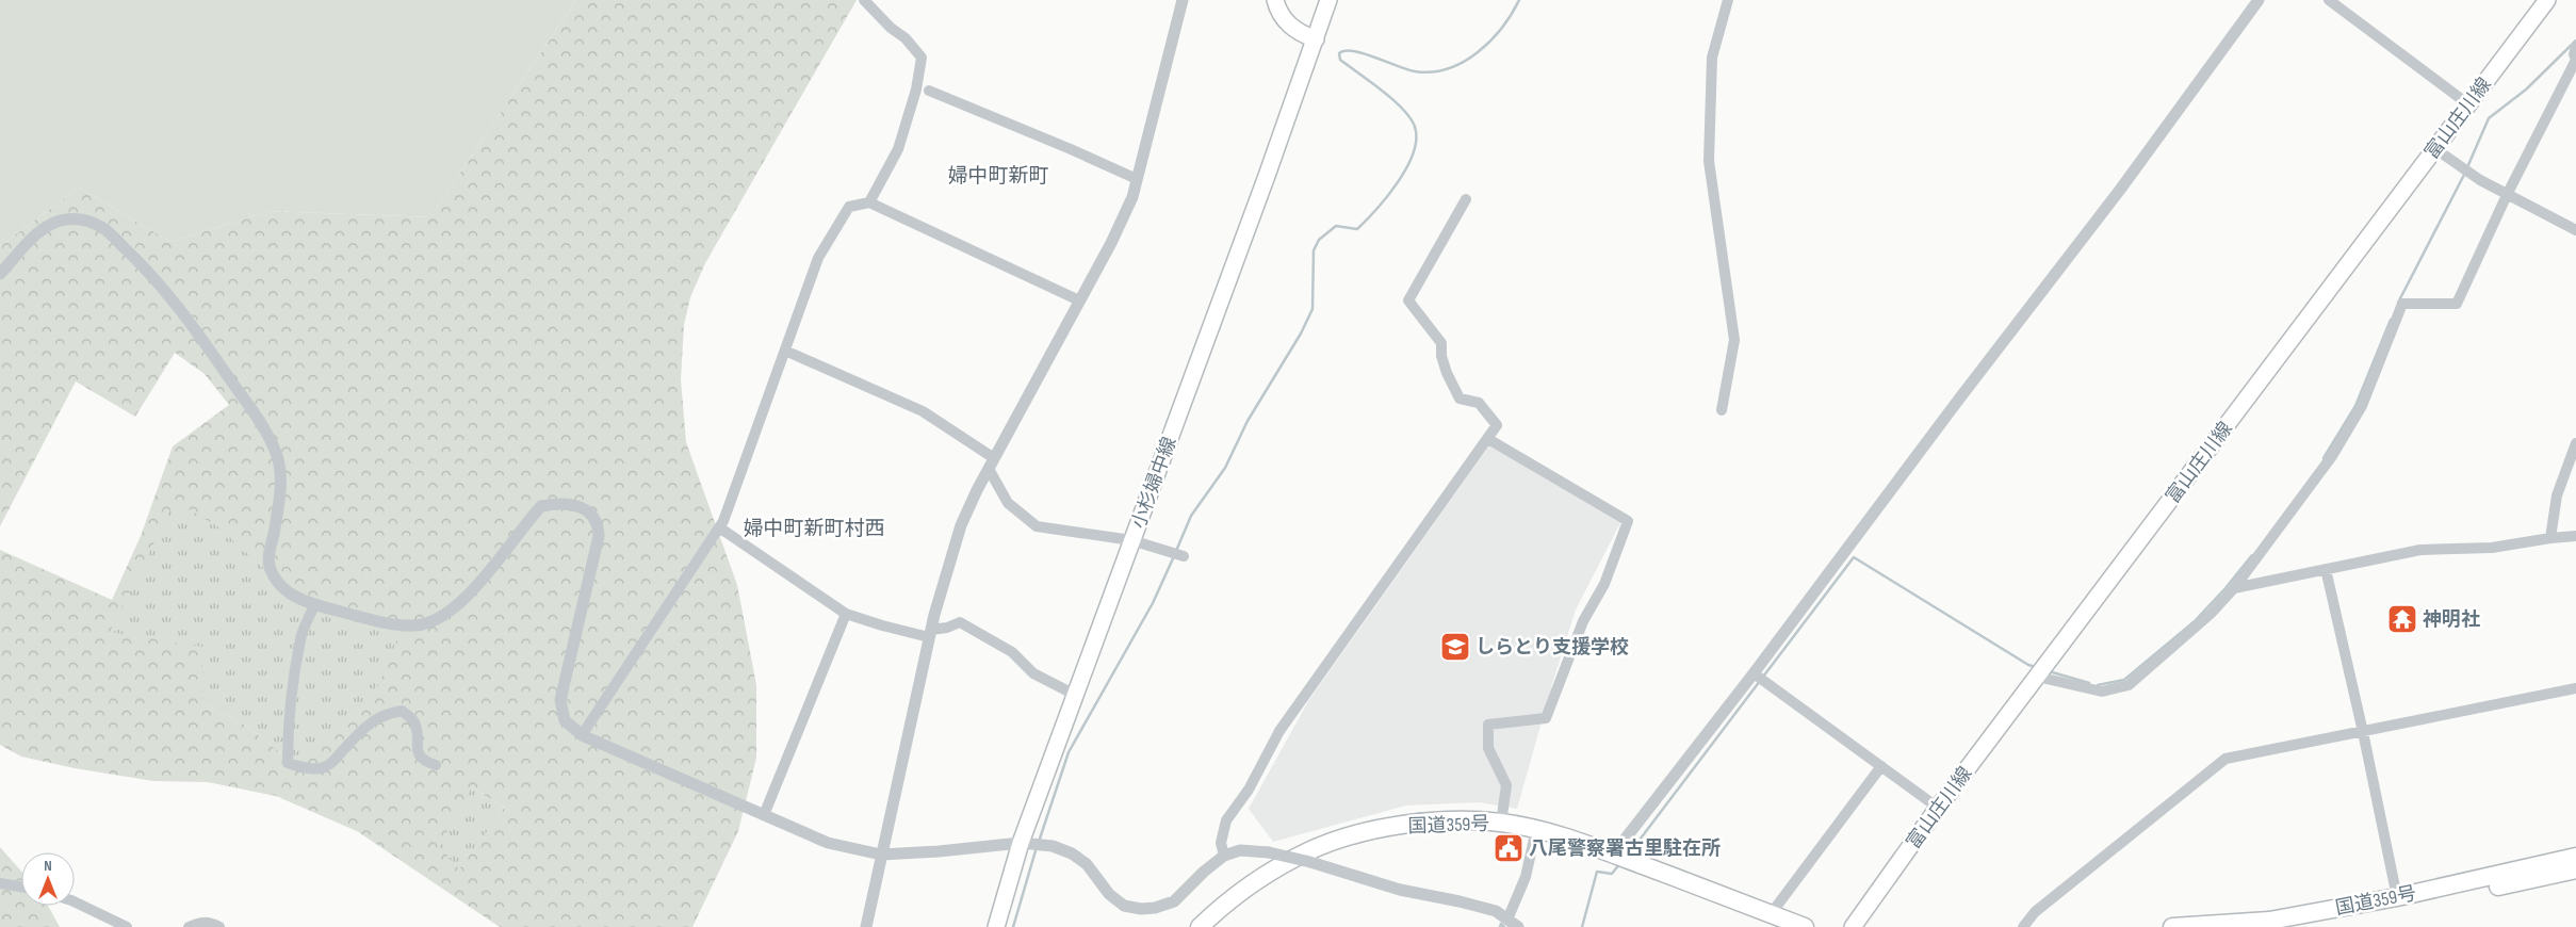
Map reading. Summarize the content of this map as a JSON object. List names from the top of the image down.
{
  "streets": {
    "highway": ["国道359号"],
    "main road": ["富山庄川線", "小杉婦中線"]
  },
  "districts": ["婦中町新町", "婦中町新町村西"],
  "places": {
    "temple": ["神明社"],
    "school or university": ["しらとり支援学校"],
    "public building": ["八尾警察署古里駐在所"]
  },
  "north": "top"
}
